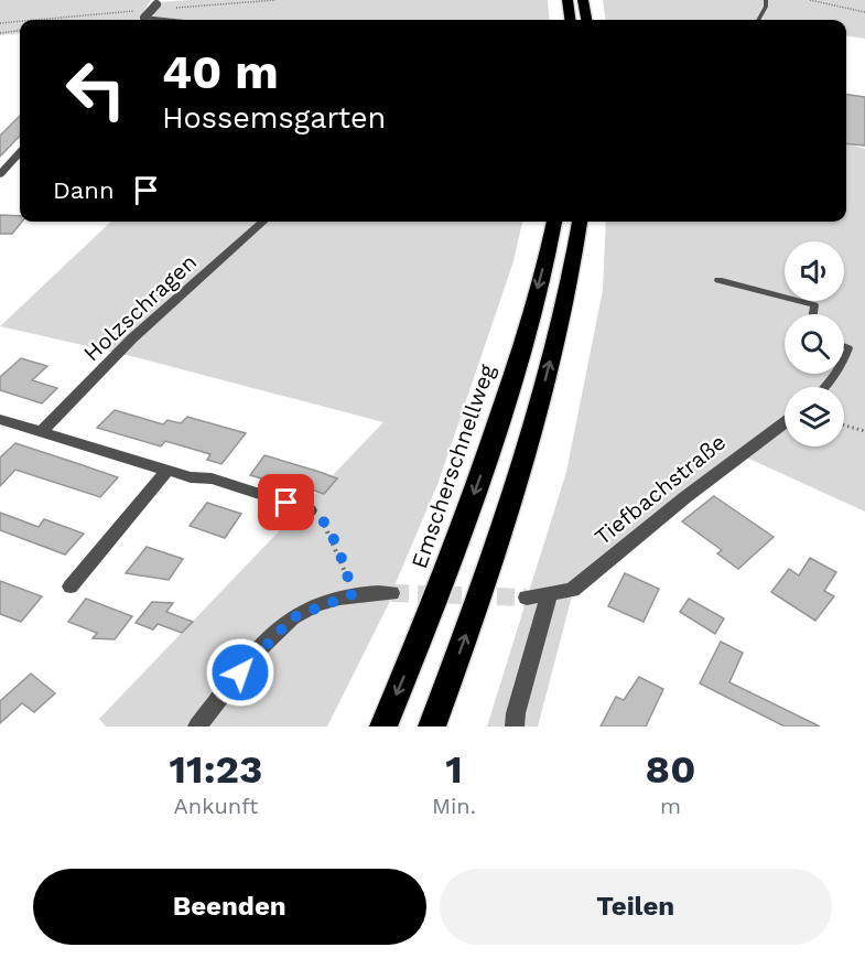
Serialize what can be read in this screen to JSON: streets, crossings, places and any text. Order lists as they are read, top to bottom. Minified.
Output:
{"streets":{"highway":["Emscherschnellweg"],"street":["Holzschragen","Tiefbachstraße"]},"page":{"turn":["40 m","Hossemsgarten"],"then":"Dann","eta":["11:23","Ankunft","1","Min.","80","m"],"buttons":["Beenden","Teilen"]}}
